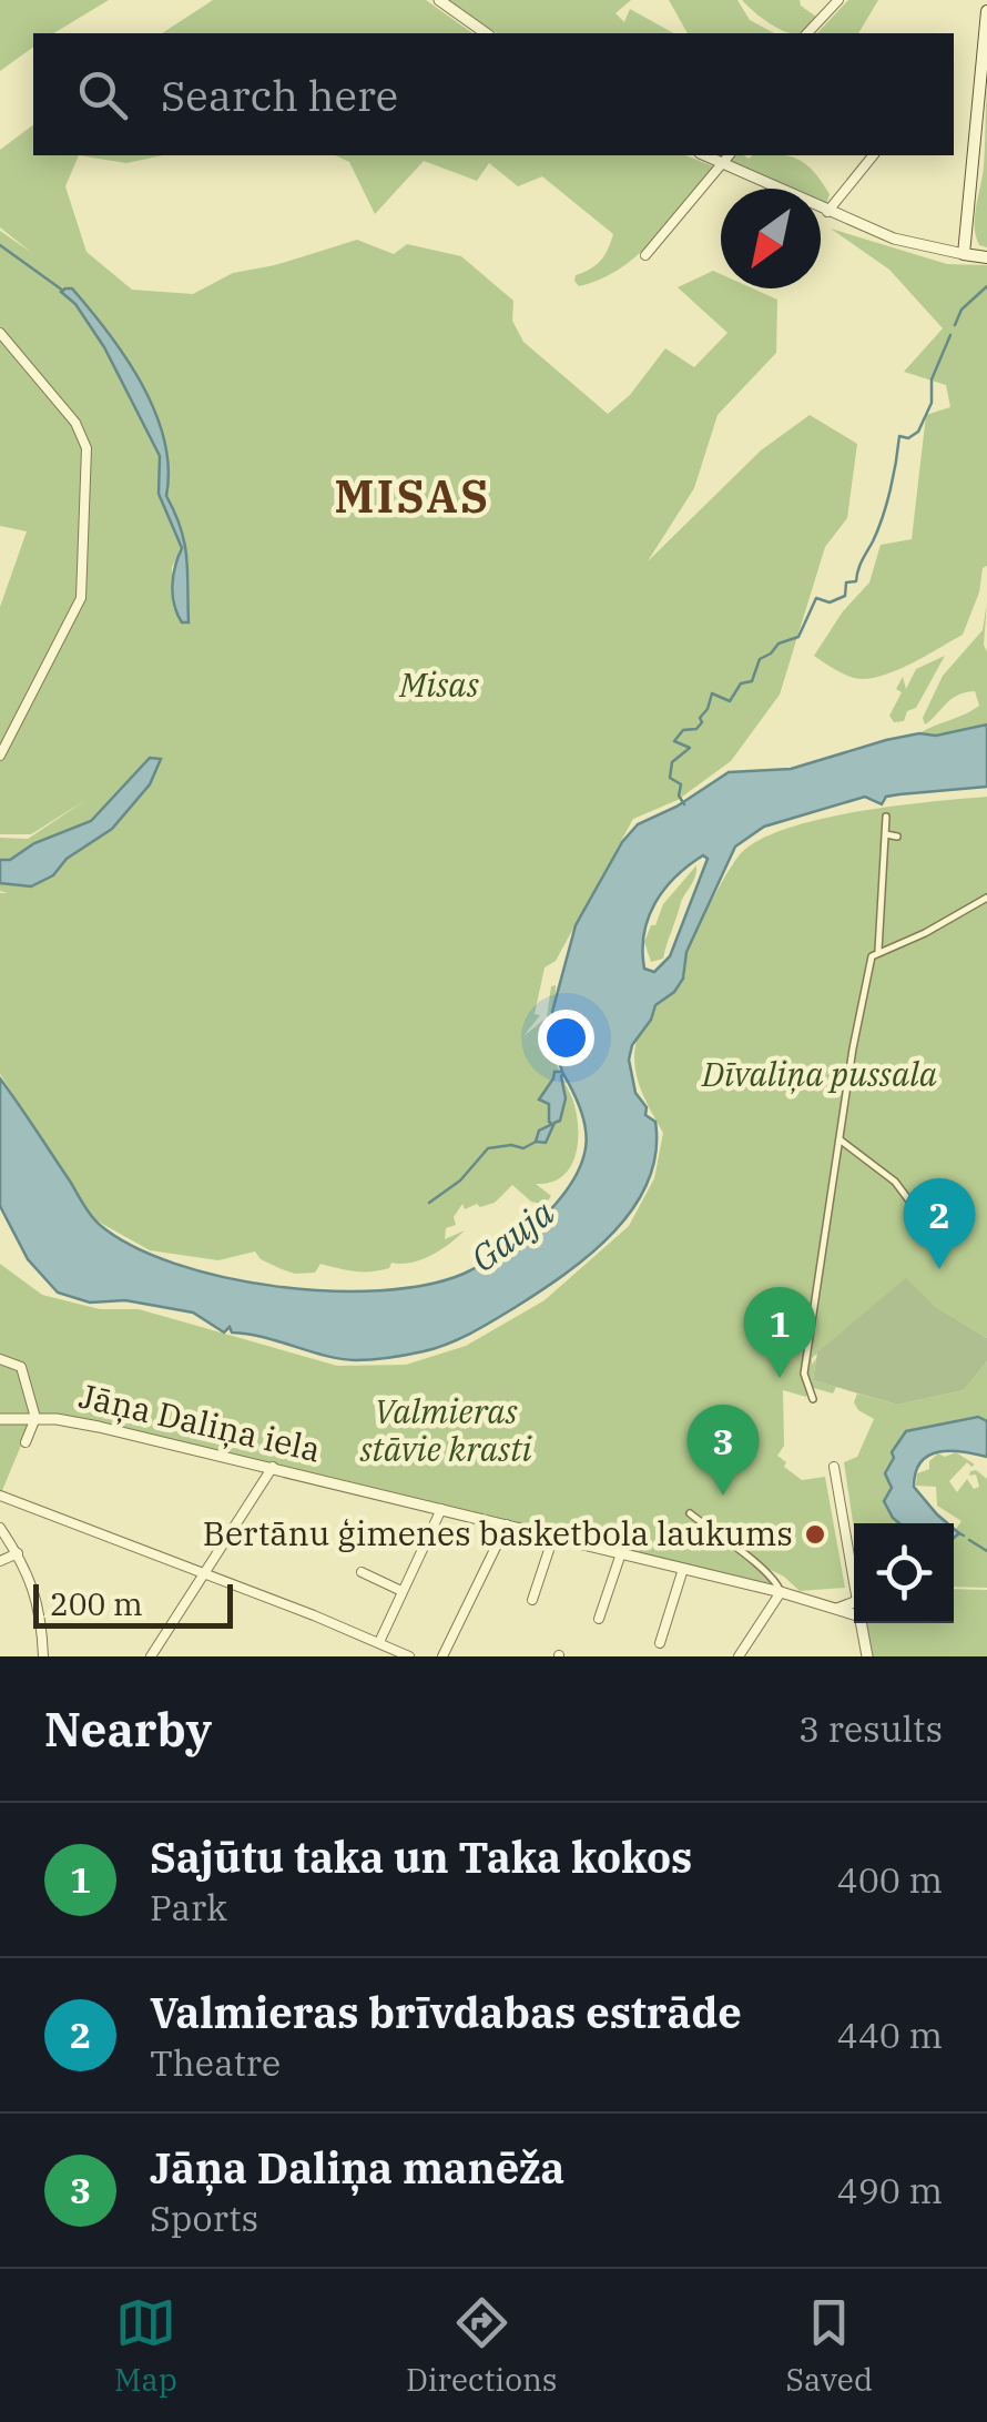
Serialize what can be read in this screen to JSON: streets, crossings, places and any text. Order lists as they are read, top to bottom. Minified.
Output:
{"streets":{"street":["Jāņa Daliņa iela"]},"districts":["MISAS"],"water":["Gauja"],"parks":["Misas","Dīvaliņa pussala","Valmieras stāvie krasti"],"places":["Bertānu ģimenes basketbola laukums"],"scale_bar":"200 m","north":"bottom left","page":{"search":"Search here","pins":["2","1","3"],"scale":"200 m","heading":["Nearby","3 results"],"list":[{"mark":"1","name":"Sajūtu taka un Taka kokos","note":"Park","value":"400 m"},{"mark":"2","name":"Valmieras brīvdabas estrāde","note":"Theatre","value":"440 m"},{"mark":"3","name":"Jāņa Daliņa manēža","note":"Sports","value":"490 m"}],"nav":["Map","Directions","Saved"]}}
